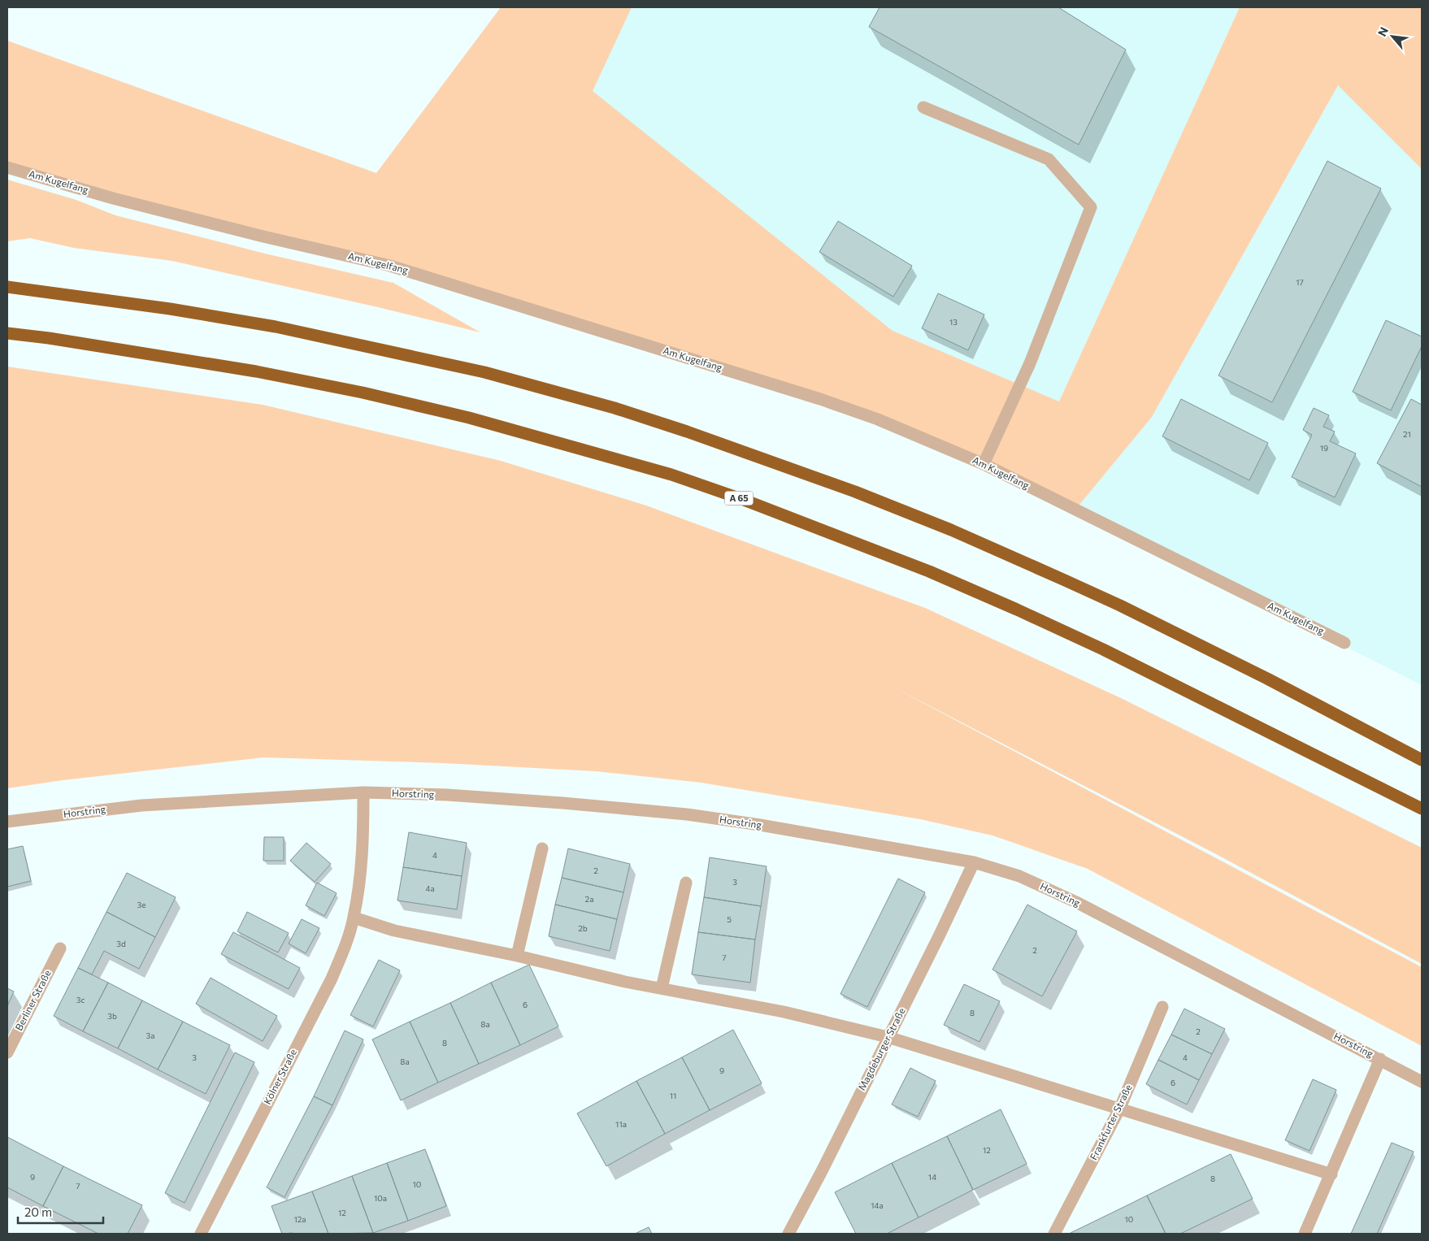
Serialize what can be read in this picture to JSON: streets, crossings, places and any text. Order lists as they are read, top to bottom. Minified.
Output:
{"streets":{"highway":["A 65"],"street":["Am Kugelfang","Horstring","Berliner Straße","Magdeburger Straße","Kölner Straße","Frankfurter Straße"]},"crossings":[["Horstring","Magdeburger Straße"],["Horstring","Kölner Straße"]],"house_numbers":["17","13","21","19","4","2","3","4a","2a","3e","5","2b","3d","2","7","3c","6","8","3b","8a","2","3a","8","3","4","8a","9","6","11","11a","12","9","14","8","10","7","10a","14a","12","12a","10"],"scale_bar":"20 m","north":"top left"}
